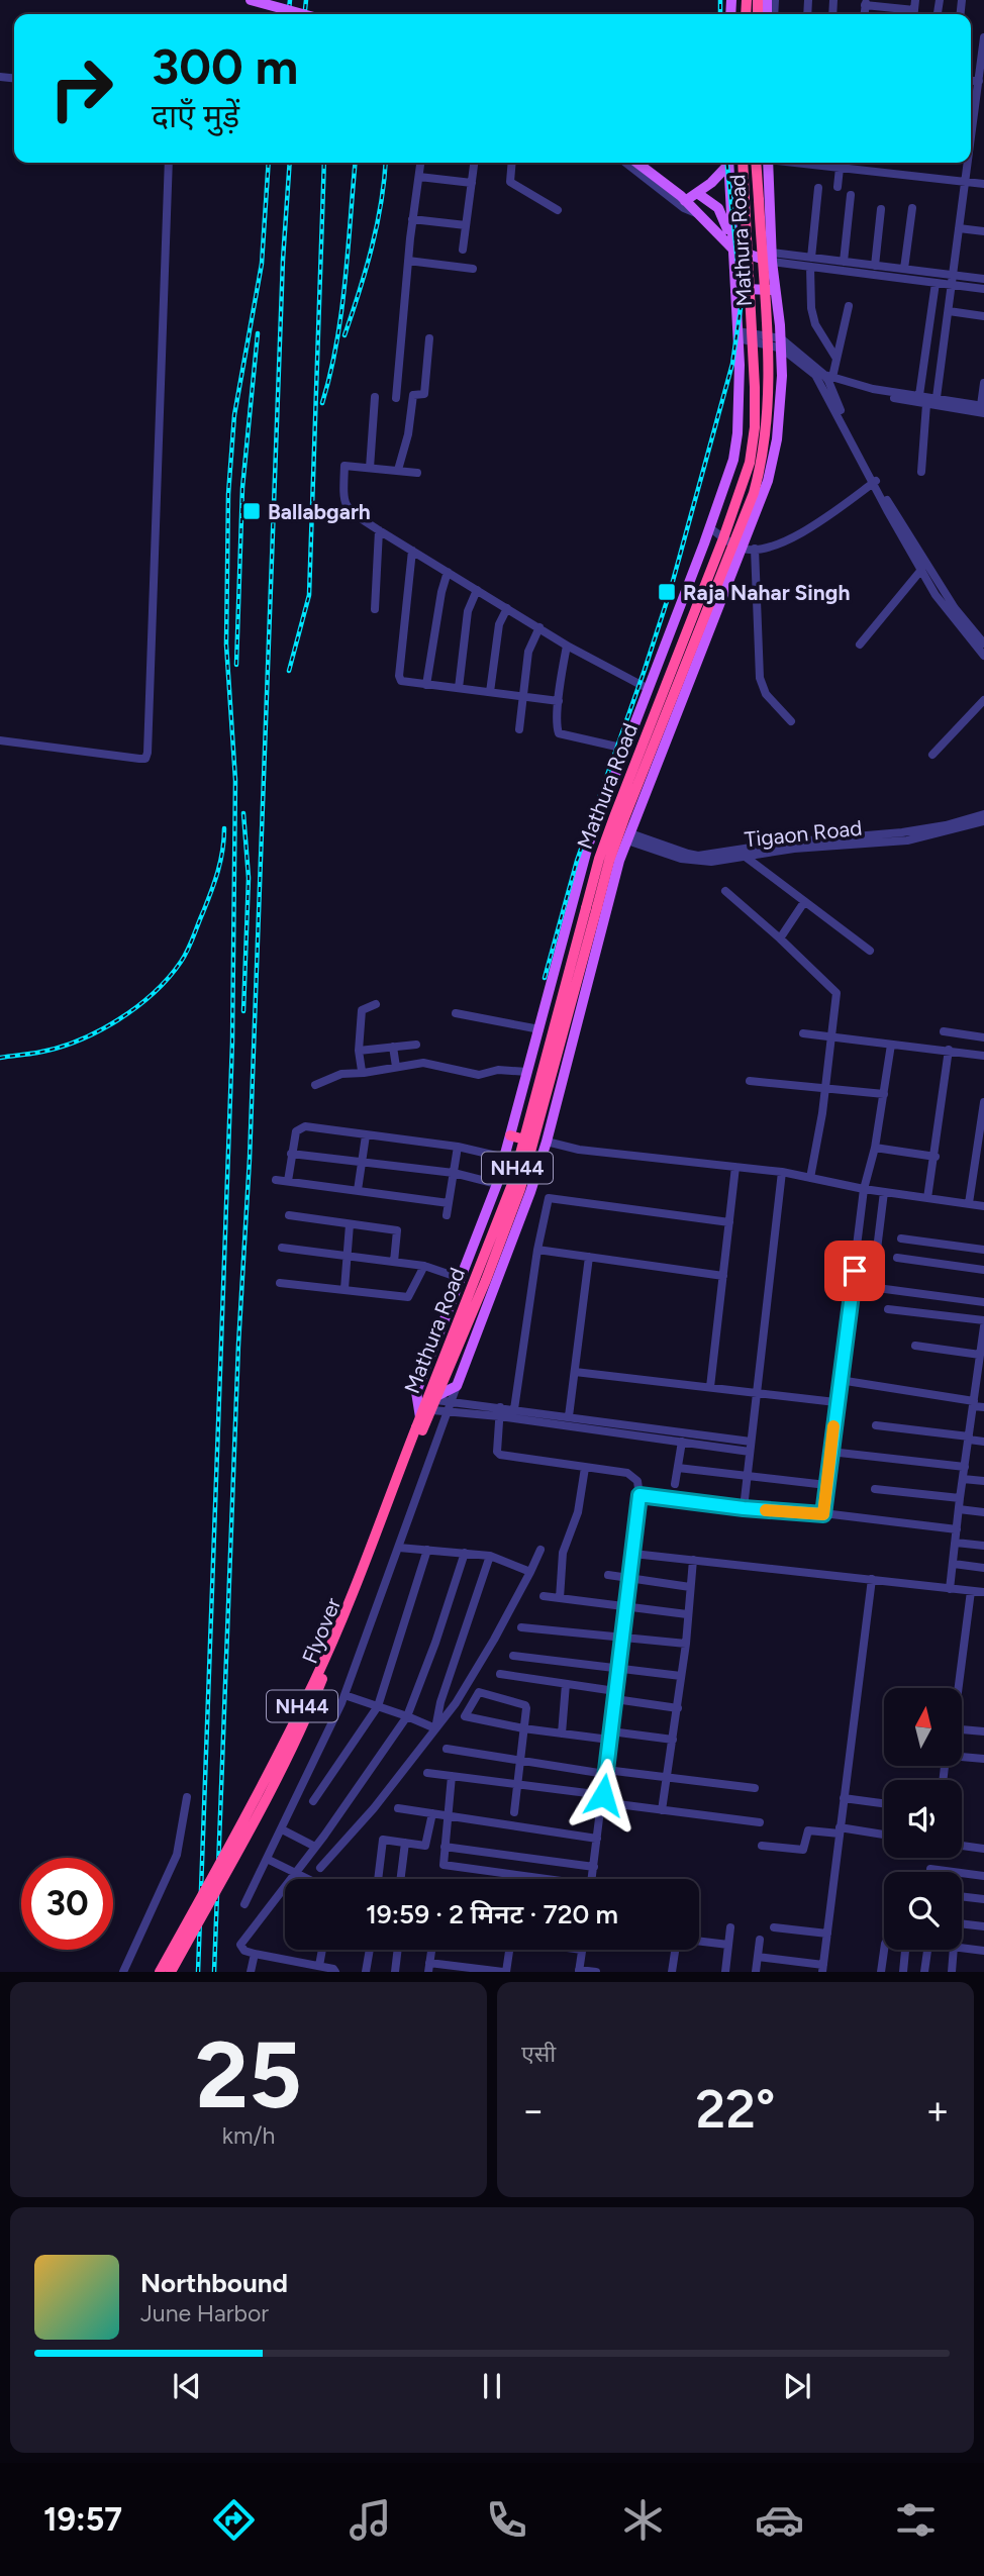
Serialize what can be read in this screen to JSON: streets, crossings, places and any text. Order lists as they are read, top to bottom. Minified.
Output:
{"streets":{"highway":["Mathura Road","NH44","Flyover"],"street":["Tigaon Road"]},"crossings":[["Mathura Road","Flyover"]],"places":{"transit":["Ballabgarh","Raja Nahar Singh"]},"north":"top","page":{"turn":["300 m","दाएँ मुड़ें"],"limit":"30","trip":"19:59 · 2 मिनट · 720 m","tile":[["25","km/h"],"एसी"],"heat":["−","22°","+"],"song":["Northbound","June Harbor"],"tabs":"19:57"}}
